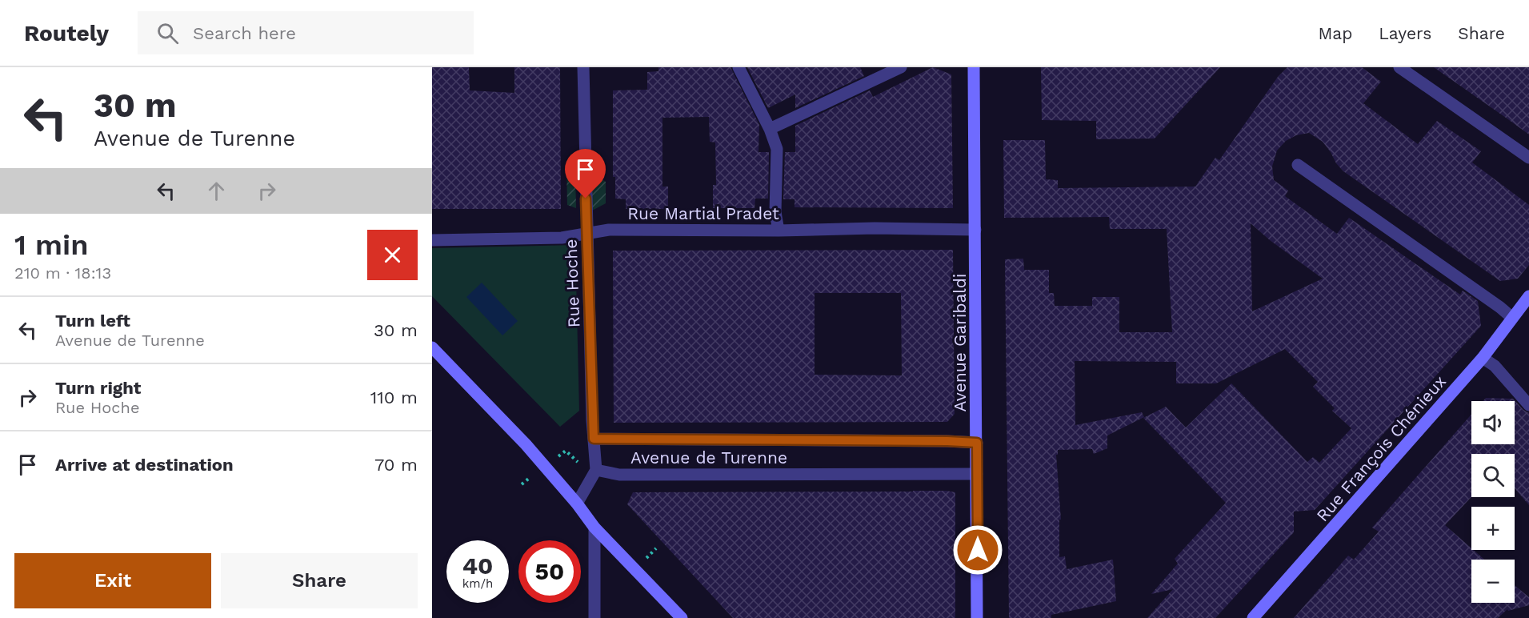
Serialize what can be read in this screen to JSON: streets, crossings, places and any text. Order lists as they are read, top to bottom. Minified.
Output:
{"streets":{"main road":["Avenue Garibaldi","Rue François Chénieux"],"street":["Rue Martial Pradet","Rue Hoche","Avenue de Turenne"]},"crossings":[["Rue Martial Pradet","Rue Hoche"],["Rue Martial Pradet","Avenue Garibaldi"],["Rue Hoche","Avenue de Turenne"],["Avenue Garibaldi","Avenue de Turenne"]],"page":{"header":"Routely","search":"Search here","nav":["Map","Layers","Share"],"turn":["30 m","Avenue de Turenne"],"heading":["1 min","210 m · 18:13"],"list":[{"name":"Turn left","note":"Avenue de Turenne","value":"30 m"},{"name":"Turn right","note":"Rue Hoche","value":"110 m"},{"name":"Arrive at destination","value":"70 m"}],"map_buttons":["+","−"],"speed":"40 km/h","limit":"50","buttons":["Exit","Share"]}}
